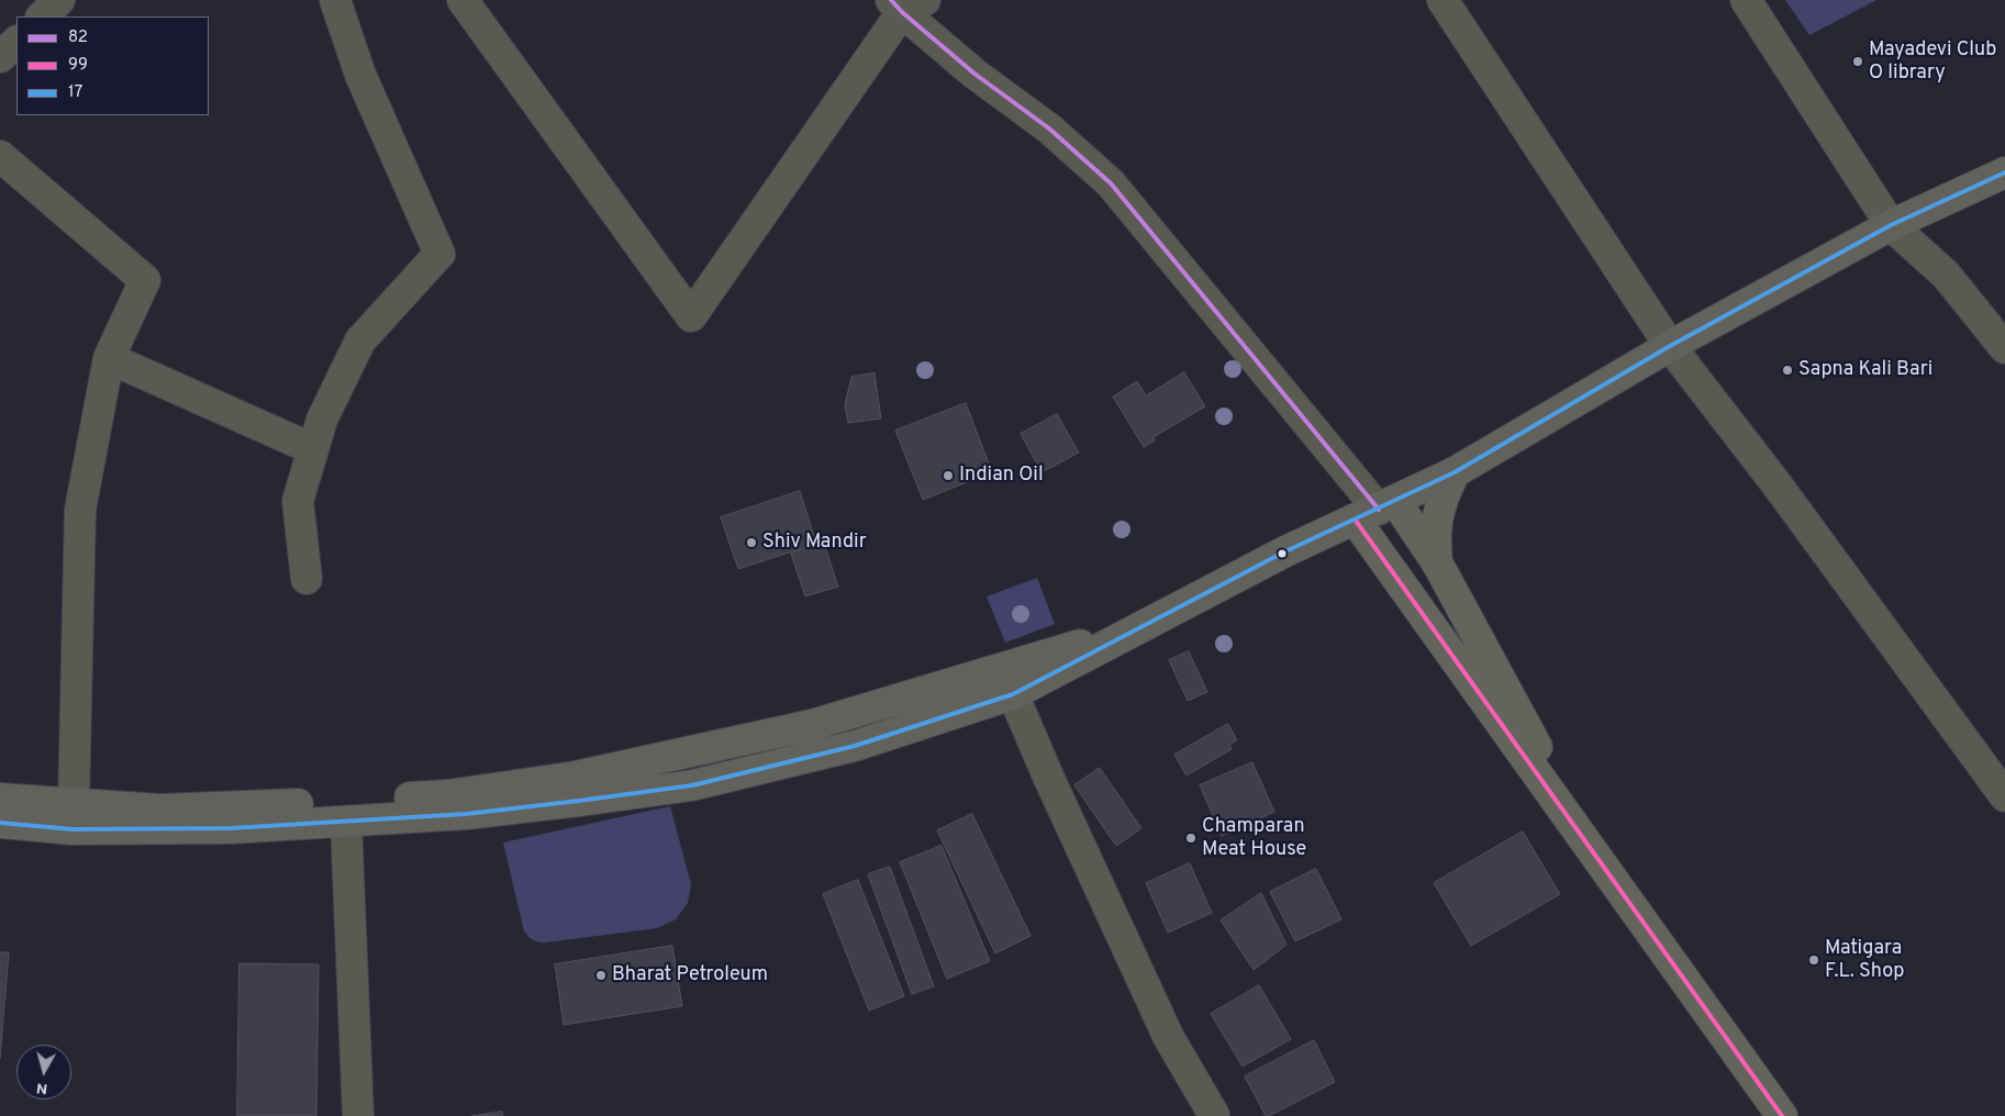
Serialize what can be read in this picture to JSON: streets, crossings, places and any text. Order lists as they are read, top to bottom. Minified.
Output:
{"places":["Mayadevi Club O library","Sapna Kali Bari","Indian Oil","Shiv Mandir","Champaran Meat House","Matigara F.L. Shop","Bharat Petroleum"],"lines":["transit line 82","transit line 17","transit line 99"],"legend":["82","99","17"],"north":"bottom"}
